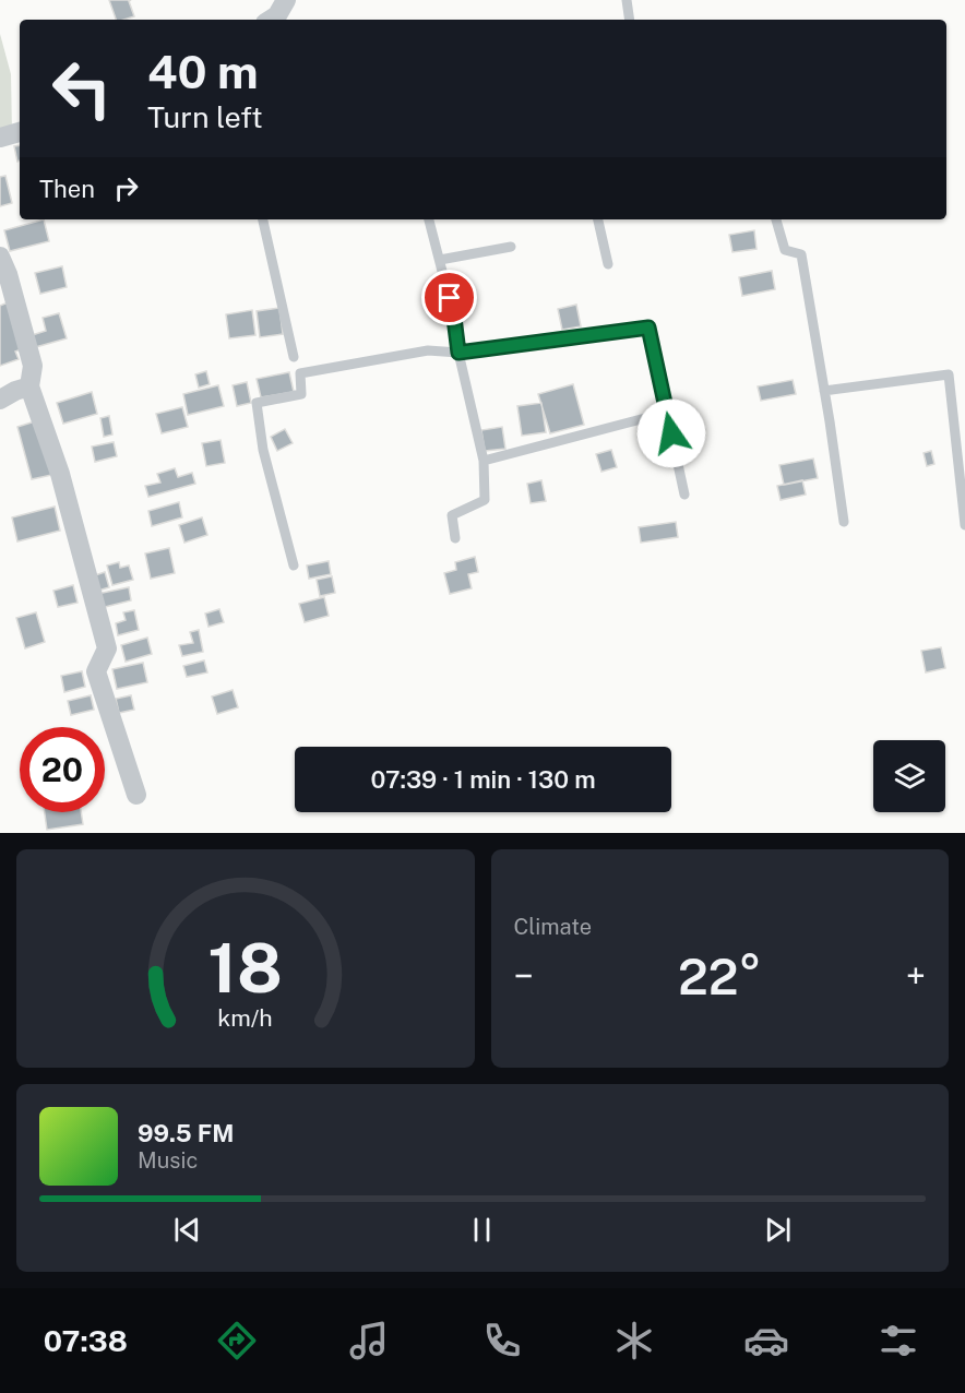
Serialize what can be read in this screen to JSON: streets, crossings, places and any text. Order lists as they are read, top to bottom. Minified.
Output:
{"page":{"turn":["40 m","Turn left"],"then":"Then","limit":"20","trip":"07:39 · 1 min · 130 m","tile":"Climate","heat":["−","22°","+"],"song":["99.5 FM","Music"],"tabs":"07:38","gauge":["18","km/h"]}}
